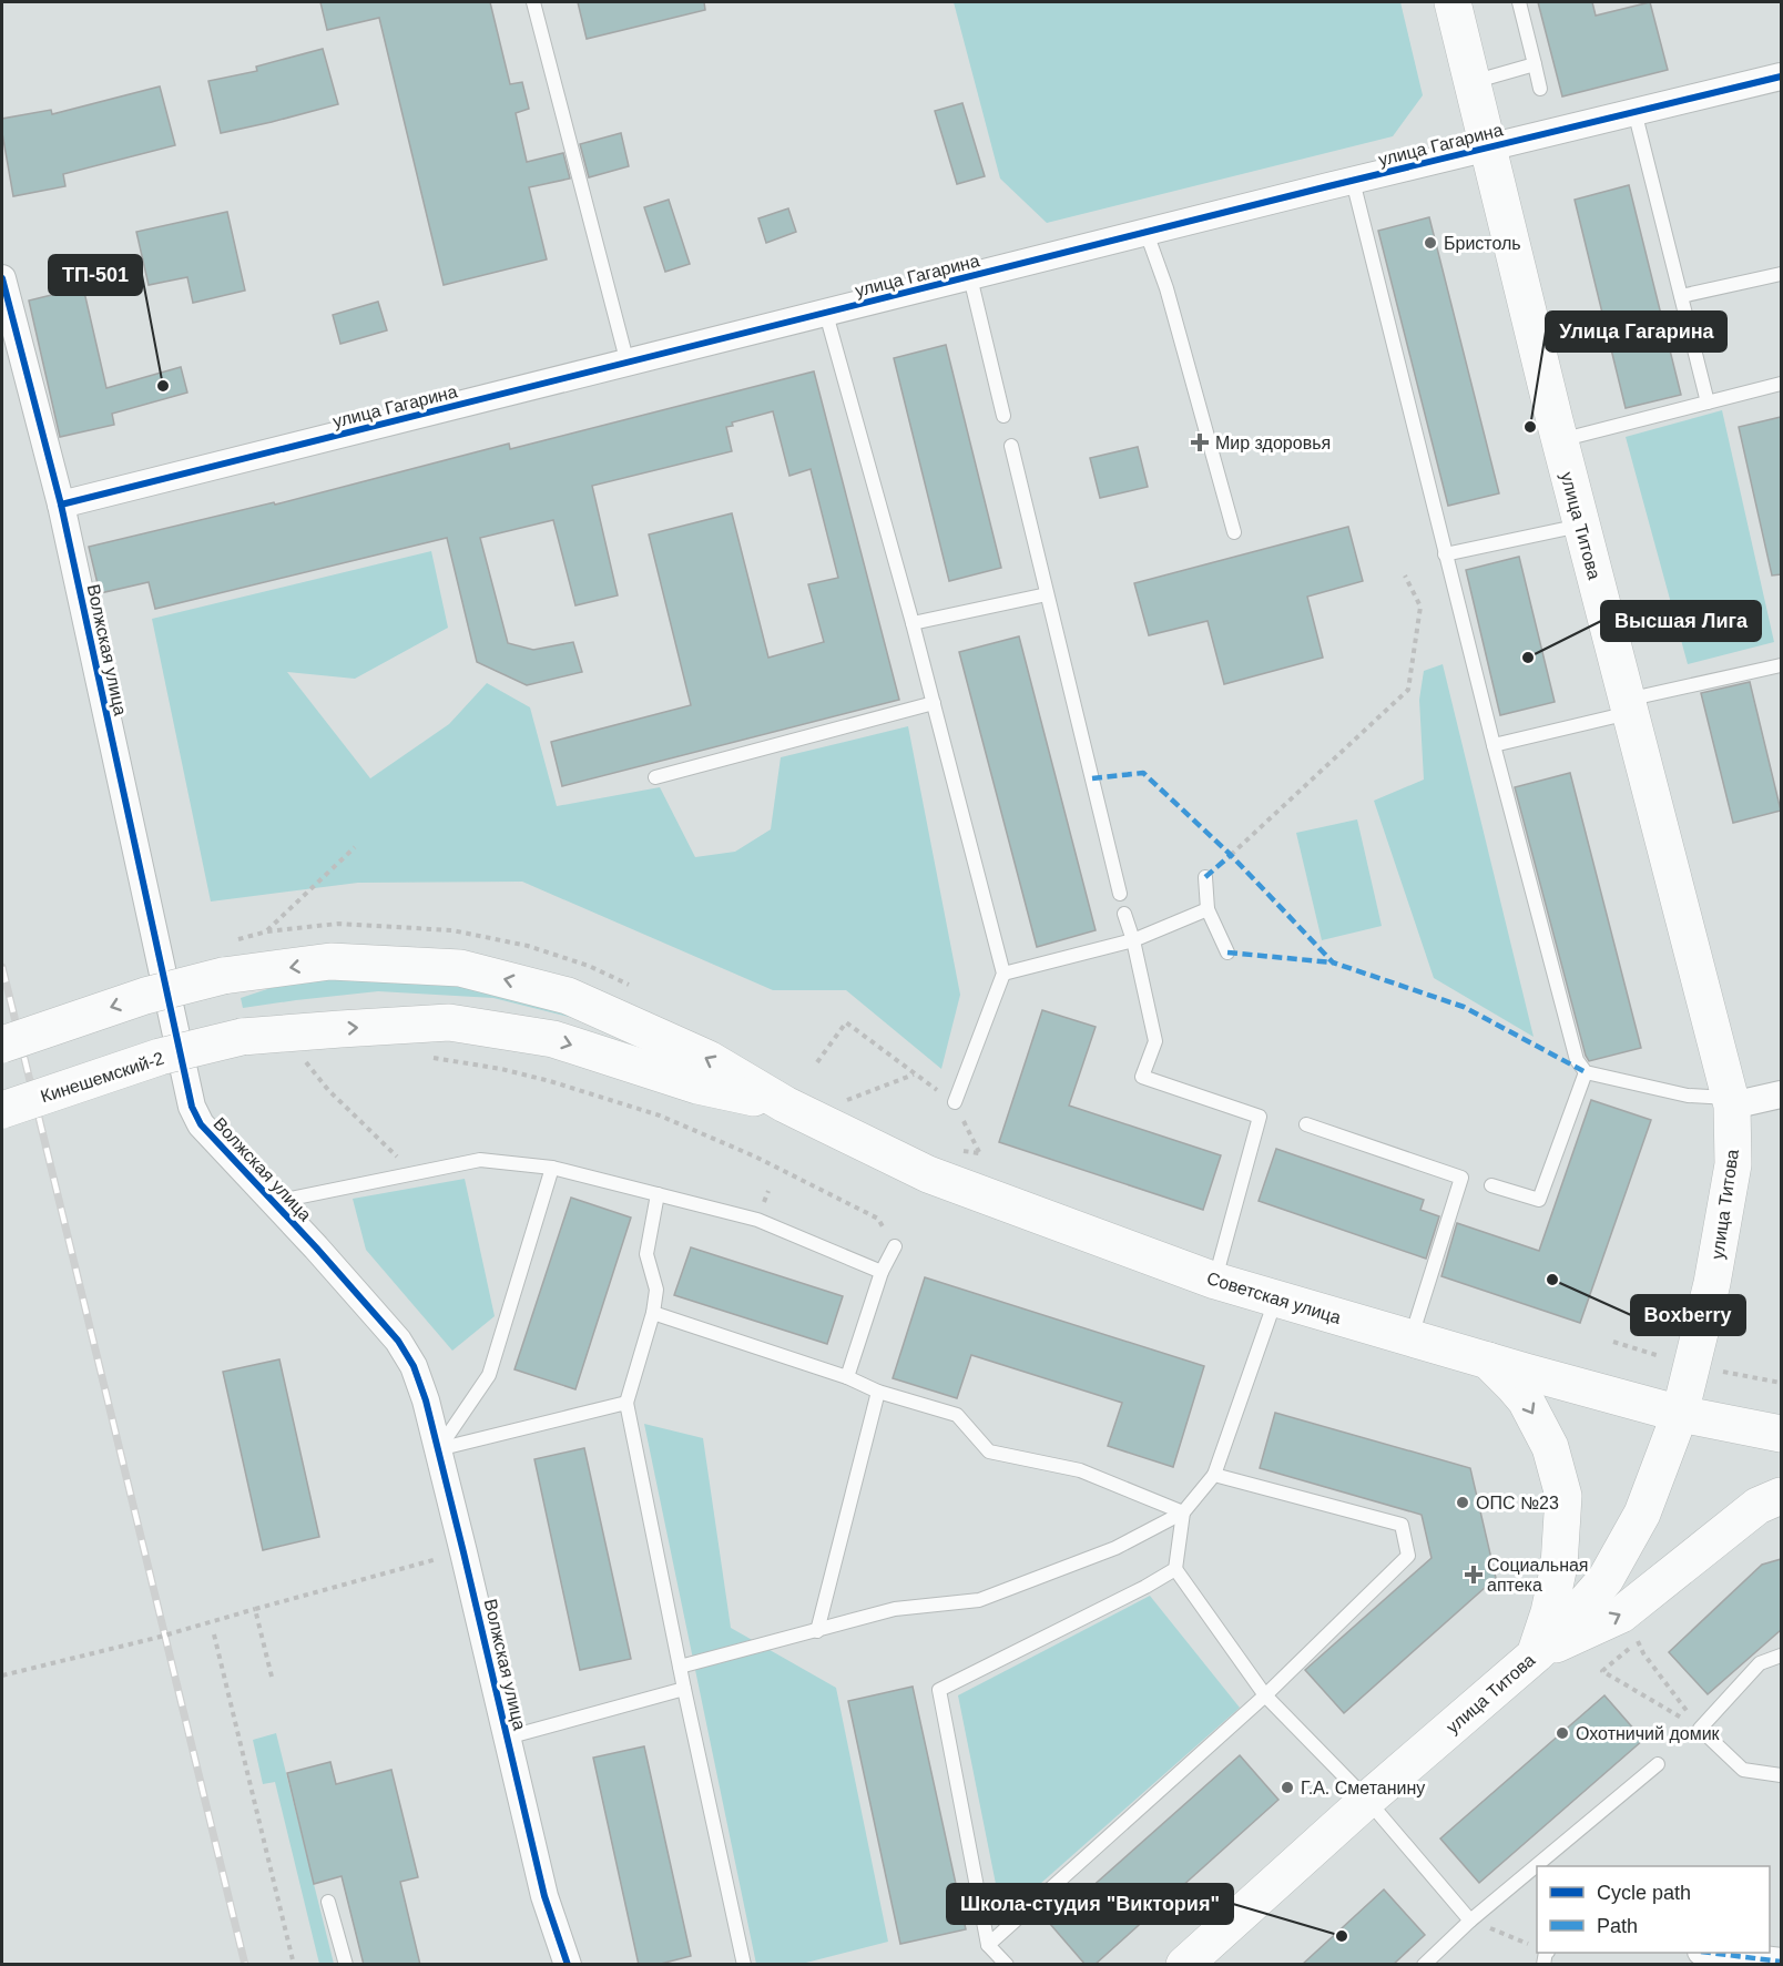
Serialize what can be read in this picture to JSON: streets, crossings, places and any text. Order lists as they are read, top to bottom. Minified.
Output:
{"streets":{"main road":["улица Титова","Кинешемский-2","Советская улица"],"street":["улица Гагарина","Волжская улица"]},"crossings":[["улица Гагарина","улица Титова"],["улица Гагарина","Волжская улица"],["улица Титова","Советская улица"],["Кинешемский-2","Советская улица"]],"places":{"other":["Бристоль","ТП-501","Улица Гагарина","Высшая Лига","Boxberry","ОПС №23","Охотничий домик","Г.А. Сметанину","Школа-студия \"Виктория\""],"health":["Мир здоровья","Социальная аптека"]},"legend":["Cycle path","Path"]}
